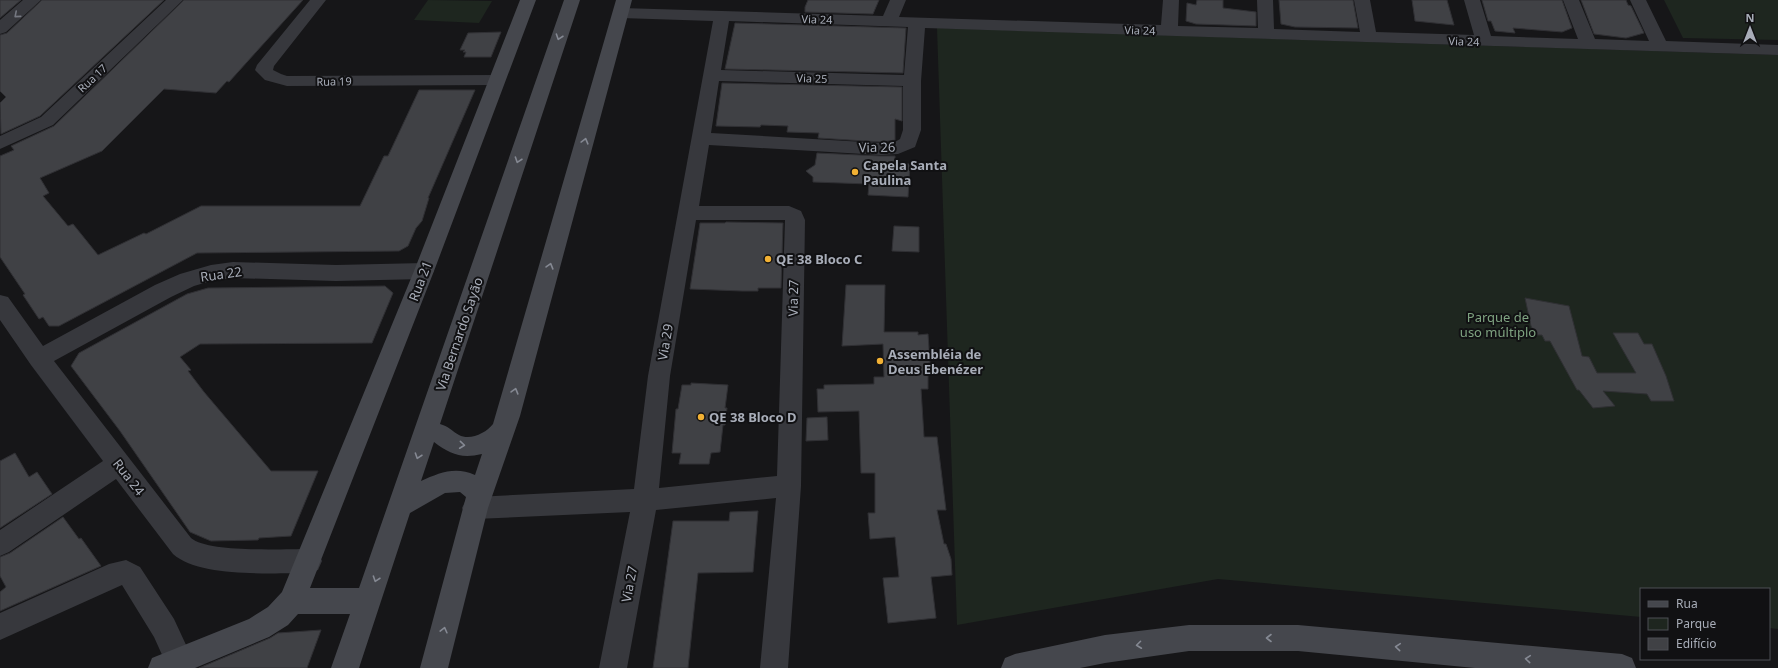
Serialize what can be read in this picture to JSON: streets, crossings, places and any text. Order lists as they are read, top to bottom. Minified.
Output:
{"streets":{"main road":["Rua 21","Via Bernardo Sayão"],"street":["Via 24","Rua 17","Via 25","Rua 19","Via 26","Rua 22","Via 27","Via 29","Rua 24"]},"crossings":[["Via 24","Via 26"],["Via 24","Via 29"],["Via 25","Via 26"],["Via 25","Via 29"],["Rua 19","Rua 21"],["Via 26","Via 29"],["Rua 22","Rua 21"],["Rua 22","Rua 24"],["Rua 21","Rua 24"],["Via 27","Via 29"]],"parks":["Parque de uso múltiplo"],"places":["Capela Santa Paulina","QE 38 Bloco C","Assembléia de Deus Ebenézer","QE 38 Bloco D"],"legend":["Rua","Parque","Edifício"],"north":"top"}
